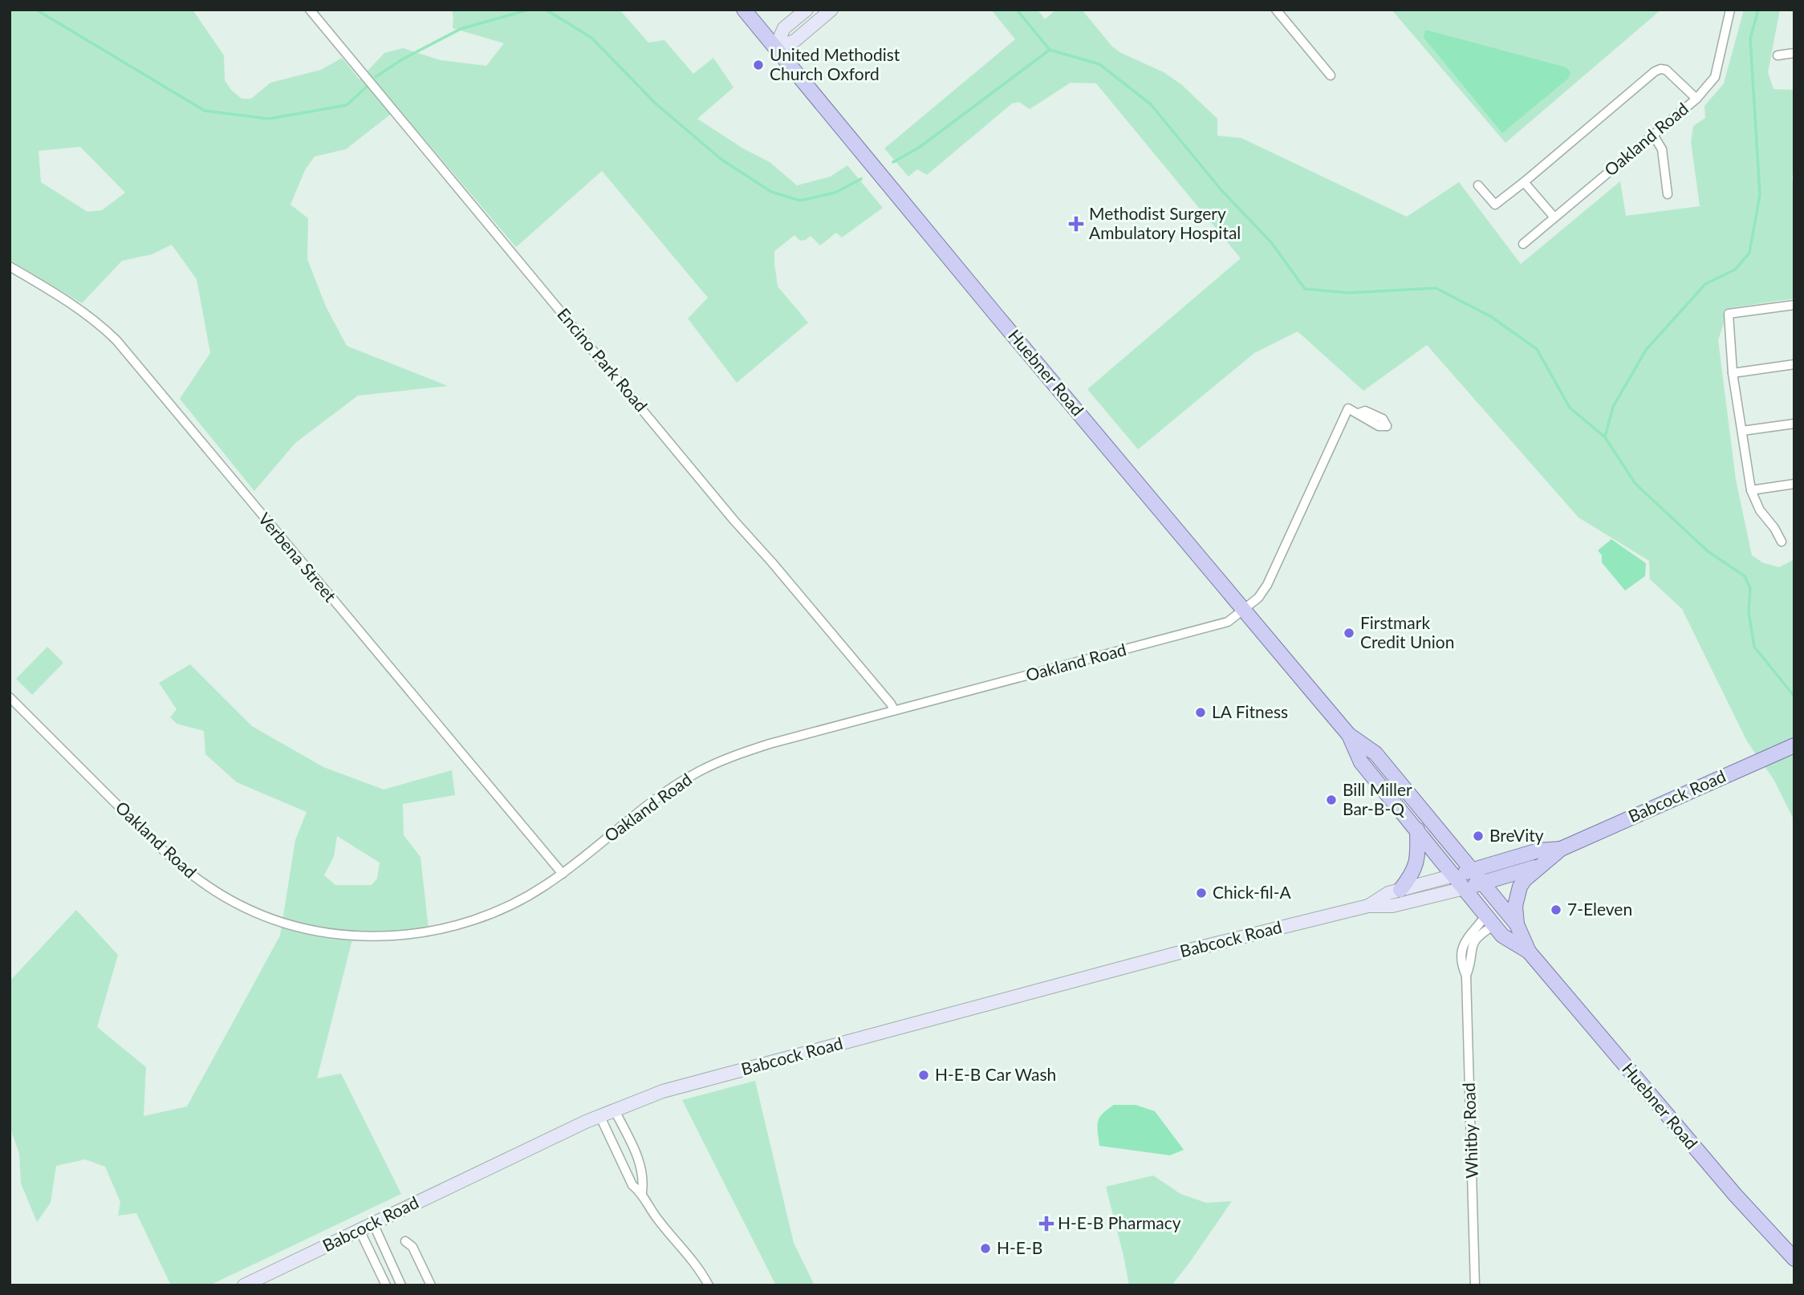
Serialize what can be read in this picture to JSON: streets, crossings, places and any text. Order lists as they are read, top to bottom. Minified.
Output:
{"streets":{"main road":["Huebner Road","Babcock Road"],"street":["Oakland Road","Encino Park Road","Verbena Street","Whitby Road"]},"crossings":[["Oakland Road","Encino Park Road"],["Oakland Road","Huebner Road"],["Oakland Road","Verbena Street"],["Huebner Road","Babcock Road"],["Huebner Road","Whitby Road"]],"places":{"other":["United Methodist Church Oxford","Firstmark Credit Union","LA Fitness","Bill Miller Bar-B-Q","BreVity","Chick-fil-A","7-Eleven","H-E-B Car Wash","H-E-B"],"health":["Methodist Surgery Ambulatory Hospital","H-E-B Pharmacy"]}}
